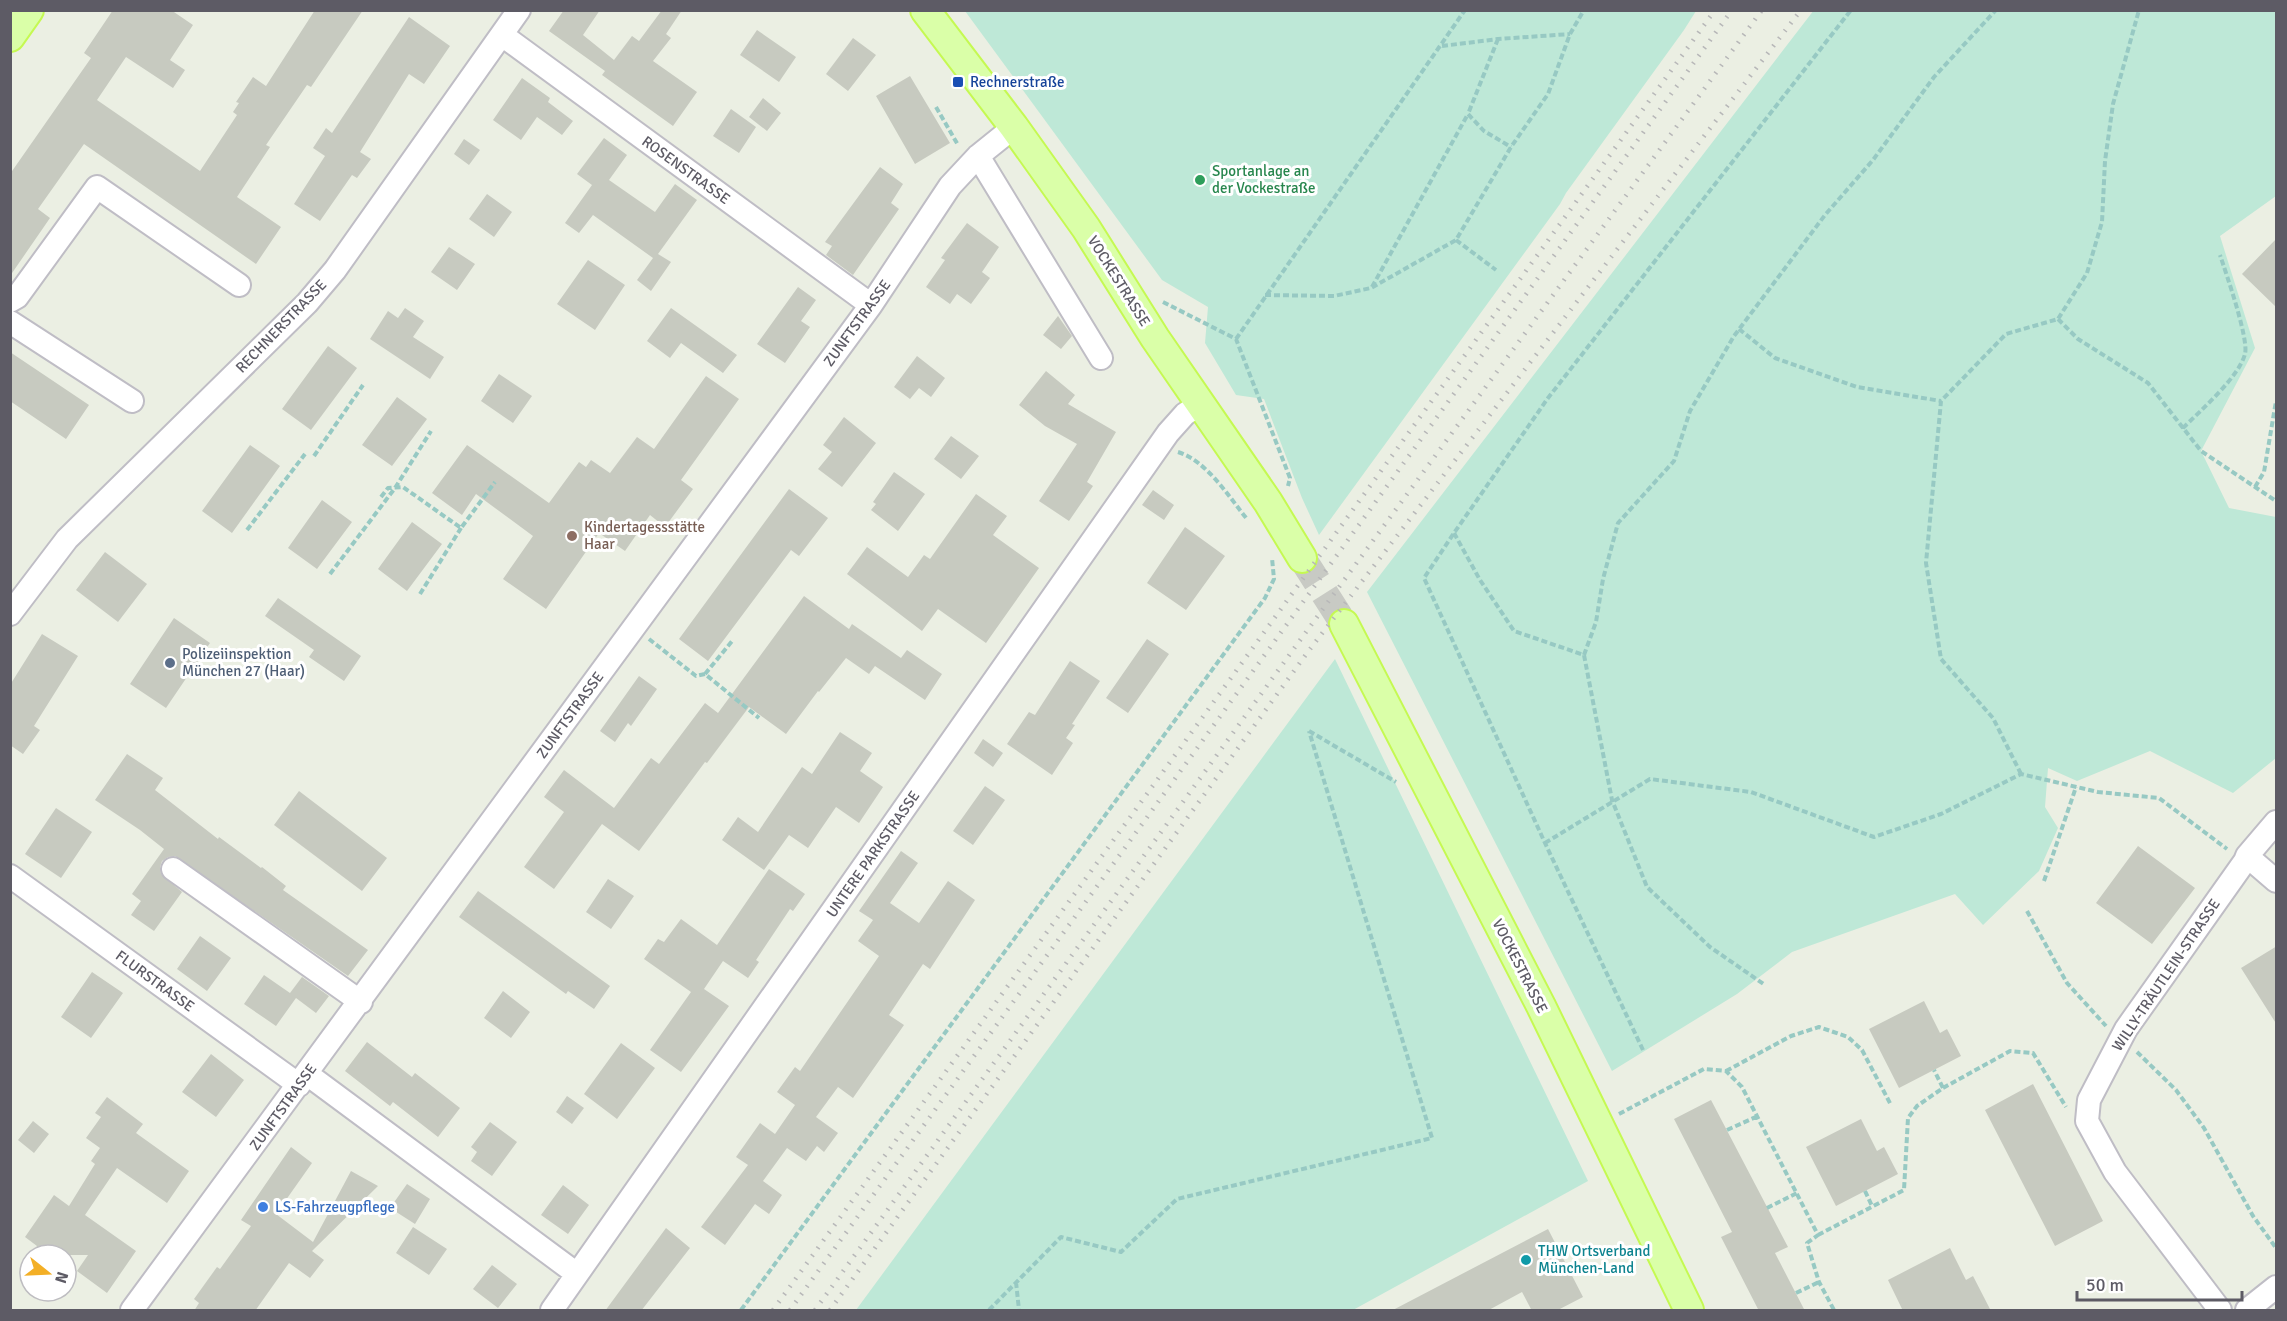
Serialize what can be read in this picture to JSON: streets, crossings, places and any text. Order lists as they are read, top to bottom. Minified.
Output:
{"streets":{"main road":["VOCKESTRASSE"],"street":["ROSENSTRASSE","ZUNFTSTRASSE","RECHNERSTRASSE","UNTERE PARKSTRASSE","WILLY-TRÄUTLEIN-STRASSE","FLURSTRASSE"]},"crossings":[["ROSENSTRASSE","ZUNFTSTRASSE"],["ROSENSTRASSE","RECHNERSTRASSE"],["VOCKESTRASSE","ZUNFTSTRASSE"],["VOCKESTRASSE","UNTERE PARKSTRASSE"],["ZUNFTSTRASSE","FLURSTRASSE"],["UNTERE PARKSTRASSE","FLURSTRASSE"]],"places":{"transit":["Rechnerstraße"],"other":["Sportanlage an der Vockestraße","Kindertagessstätte Haar","Polizeiinspektion München 27 (Haar)","LS-Fahrzeugpflege","THW Ortsverband München-Land"]},"scale_bar":"50 m","north":"right"}
